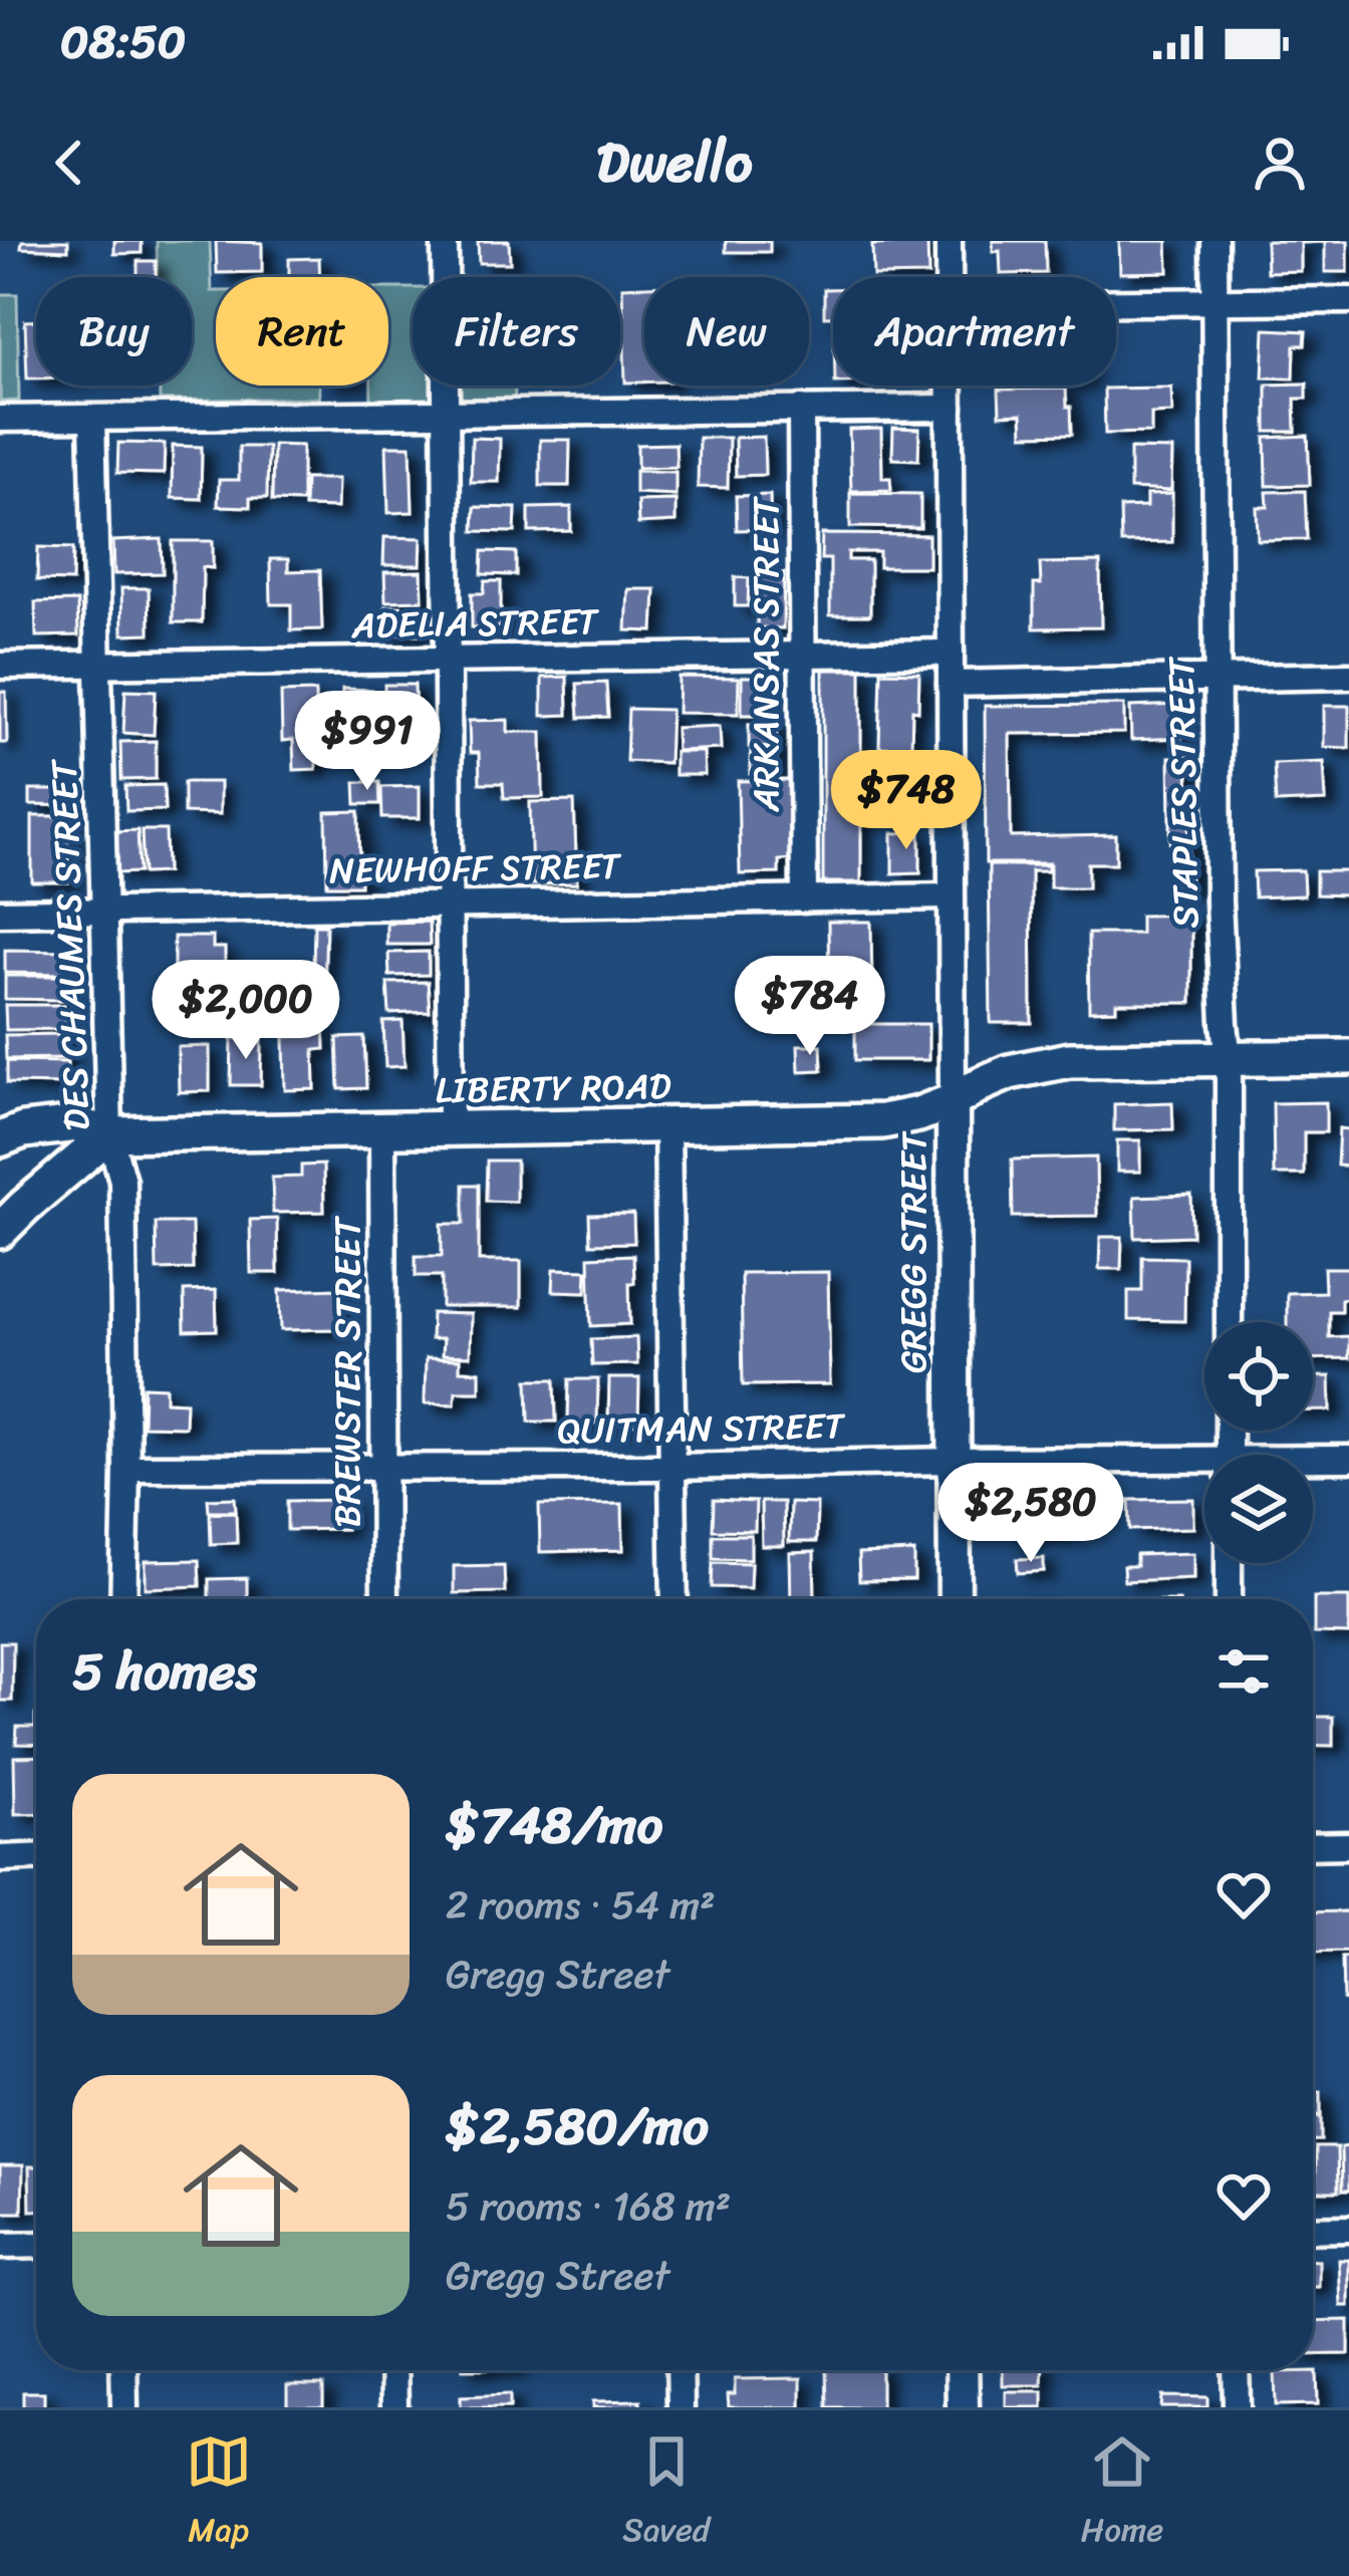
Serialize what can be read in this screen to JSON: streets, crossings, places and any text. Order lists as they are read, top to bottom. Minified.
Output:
{"streets":{"main road":["LIBERTY ROAD"],"street":["ADELIA STREET","ARKANSAS STREET","STAPLES STREET","NEWHOFF STREET","DES CHAUMES STREET","GREGG STREET","BREWSTER STREET","QUITMAN STREET"]},"crossings":[["ADELIA STREET","ARKANSAS STREET"],["ADELIA STREET","DES CHAUMES STREET"],["ADELIA STREET","GREGG STREET"],["ARKANSAS STREET","NEWHOFF STREET"],["STAPLES STREET","LIBERTY ROAD"],["NEWHOFF STREET","DES CHAUMES STREET"],["NEWHOFF STREET","GREGG STREET"],["DES CHAUMES STREET","LIBERTY ROAD"],["DES CHAUMES STREET","QUITMAN STREET"],["LIBERTY ROAD","GREGG STREET"],["LIBERTY ROAD","BREWSTER STREET"],["GREGG STREET","QUITMAN STREET"],["BREWSTER STREET","QUITMAN STREET"]],"page":{"status":"08:50","header":"Dwello","chip":["Buy","Rent","Filters","New","Apartment"],"price":["$991","$748","$784","$2,000","$2,580"],"heading":"5 homes","list":[{"name":"$748/mo","note":"2 rooms · 54 m² · Gregg Street"},{"name":"$2,580/mo","note":"5 rooms · 168 m² · Gregg Street"}],"tabs":["Map","Saved","Home"]}}
